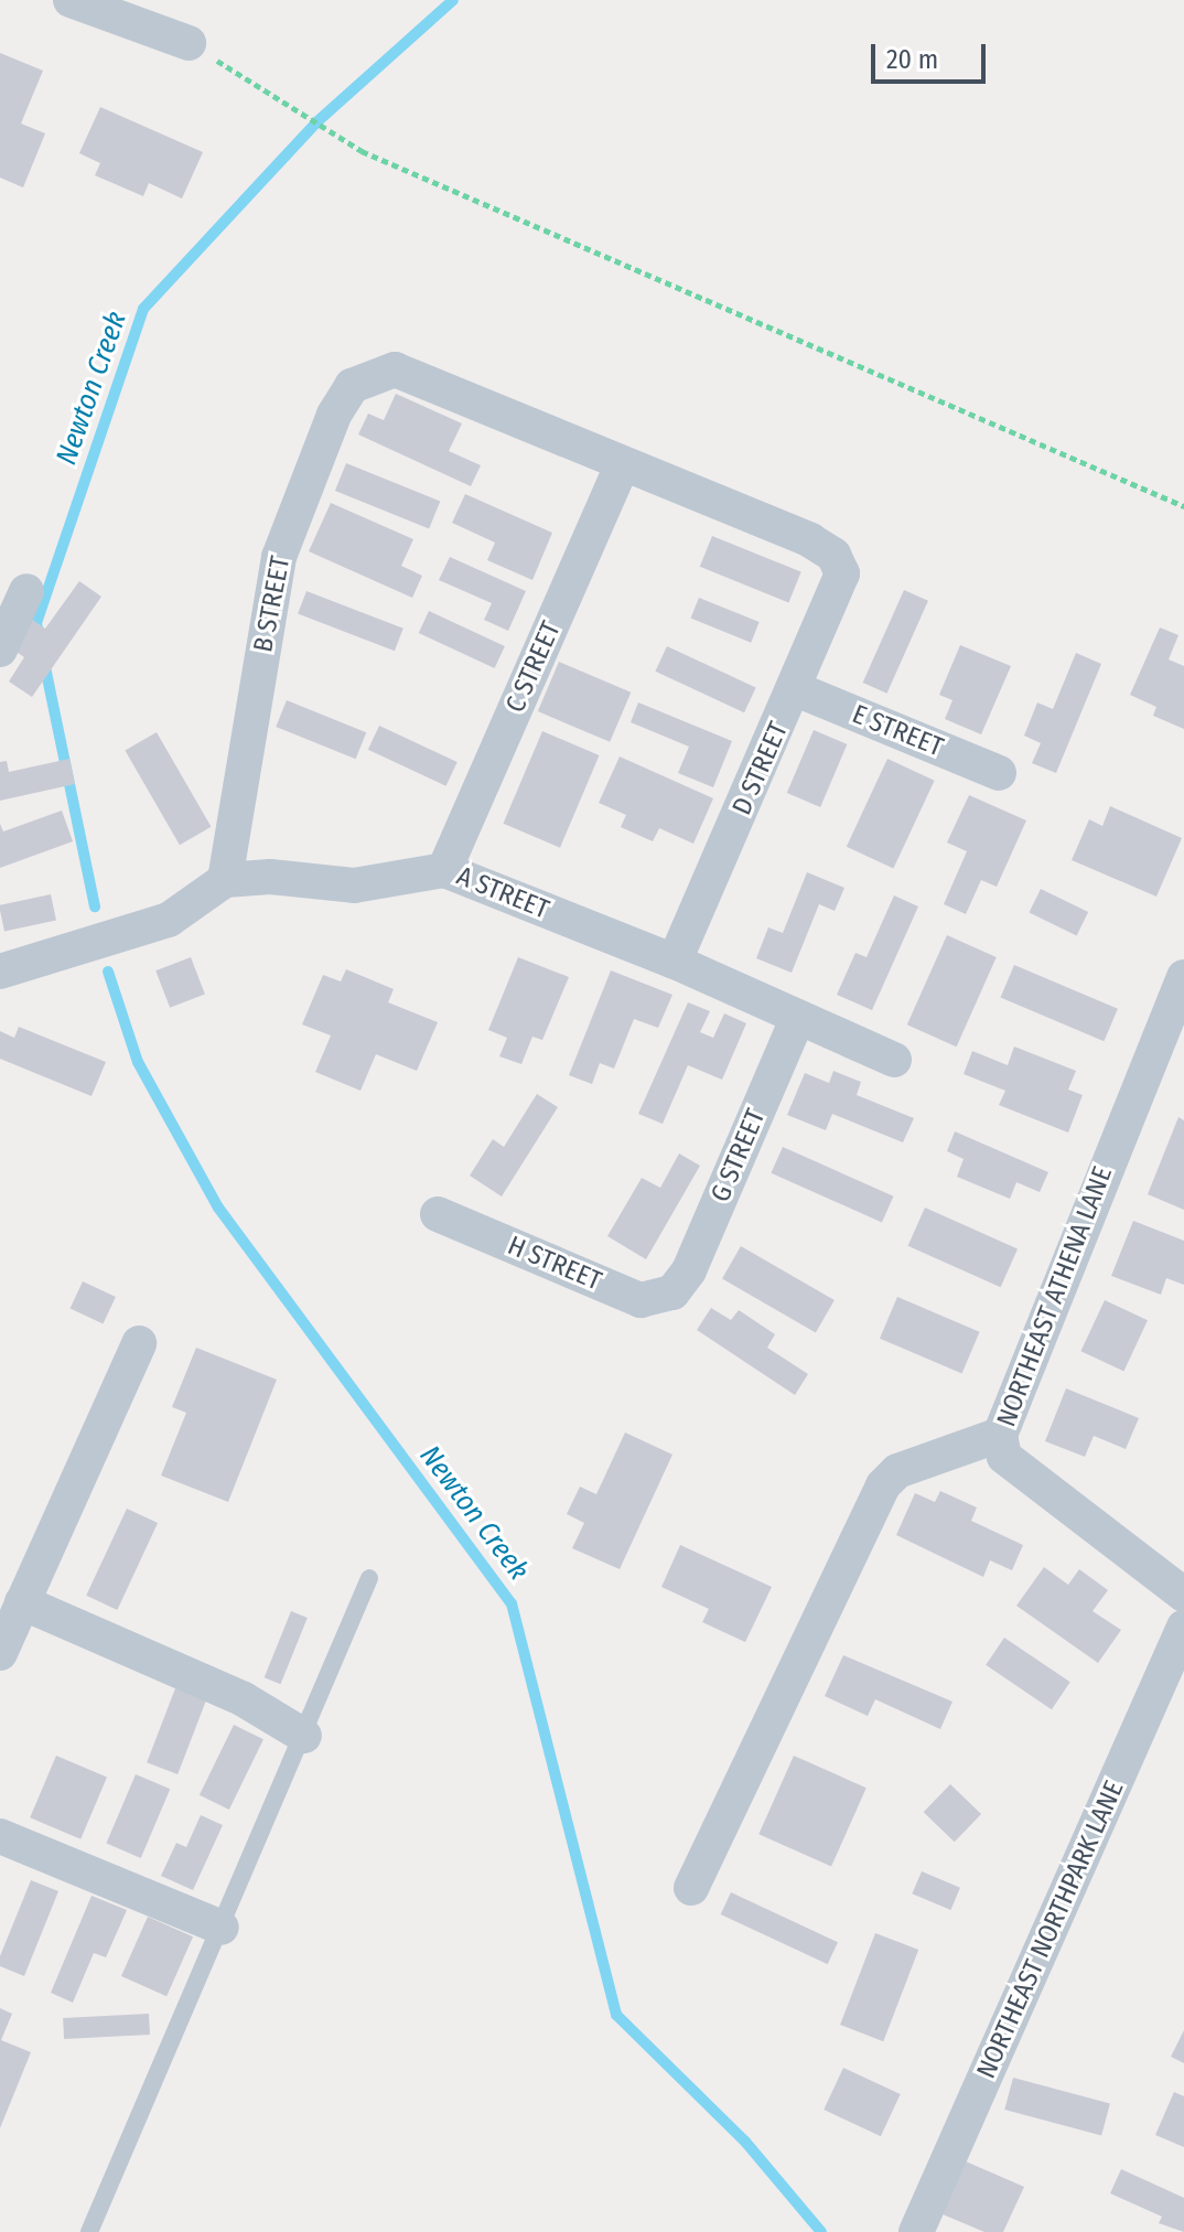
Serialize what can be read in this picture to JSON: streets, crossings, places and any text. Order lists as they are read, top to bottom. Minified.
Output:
{"streets":{"street":["B STREET","C STREET","E STREET","D STREET","A STREET","G STREET","H STREET","NORTHEAST ATHENA LANE","NORTHEAST NORTHPARK LANE"]},"crossings":[["B STREET","C STREET"],["B STREET","D STREET"],["B STREET","A STREET"],["C STREET","D STREET"],["C STREET","A STREET"],["E STREET","D STREET"],["D STREET","A STREET"],["A STREET","G STREET"],["G STREET","H STREET"]],"water":["Newton Creek"],"scale_bar":"20 m"}
